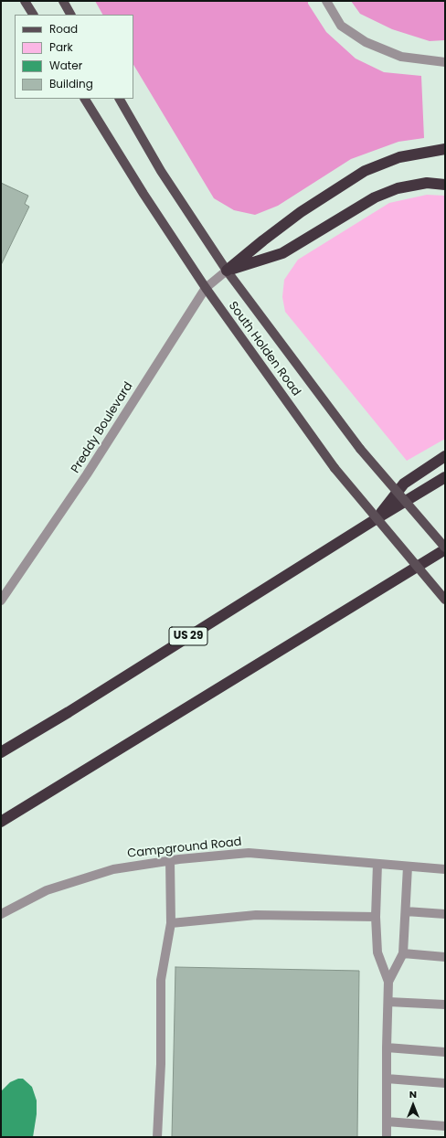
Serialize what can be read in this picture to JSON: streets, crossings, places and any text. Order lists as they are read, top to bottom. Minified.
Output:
{"streets":{"highway":["US 29"],"main road":["South Holden Road"],"street":["Preddy Boulevard","Campground Road"]},"crossings":[["South Holden Road","Preddy Boulevard"]],"legend":["Road","Park","Water","Building"],"north":"top"}
